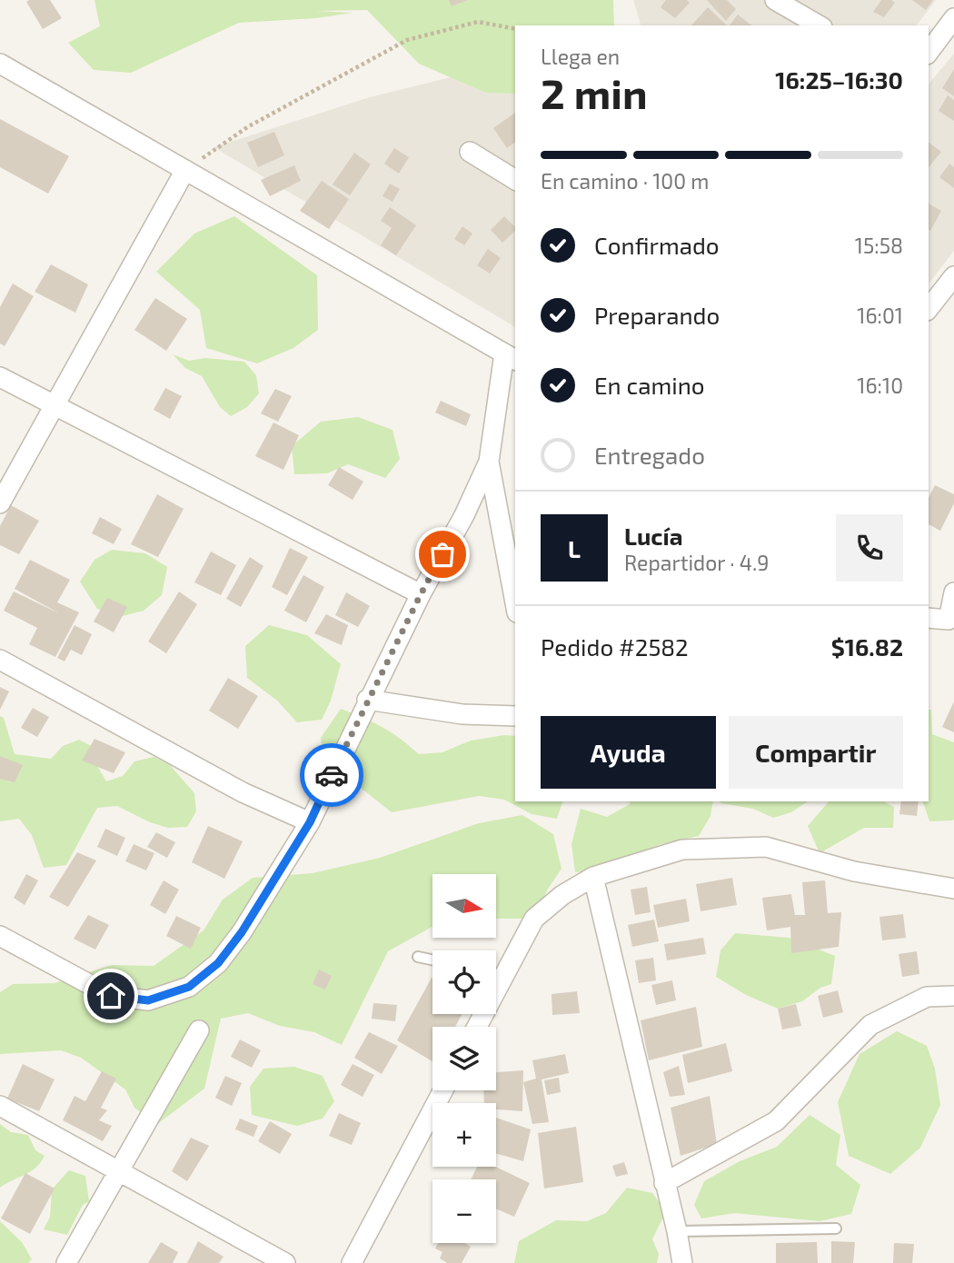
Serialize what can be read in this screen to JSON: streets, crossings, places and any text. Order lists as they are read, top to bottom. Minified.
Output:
{"north":"right","page":{"heading":["2 min","Llega en","16:25–16:30"],"panel":["Lucía","Repartidor · 4.9","Pedido #2582","$16.82"],"bar":"En camino · 100 m","list":[["Confirmado","15:58"],["Preparando","16:01"],["En camino","16:10"],"Entregado"],"round":"L","buttons":["Ayuda","Compartir"],"map_buttons":["+","−"]}}
